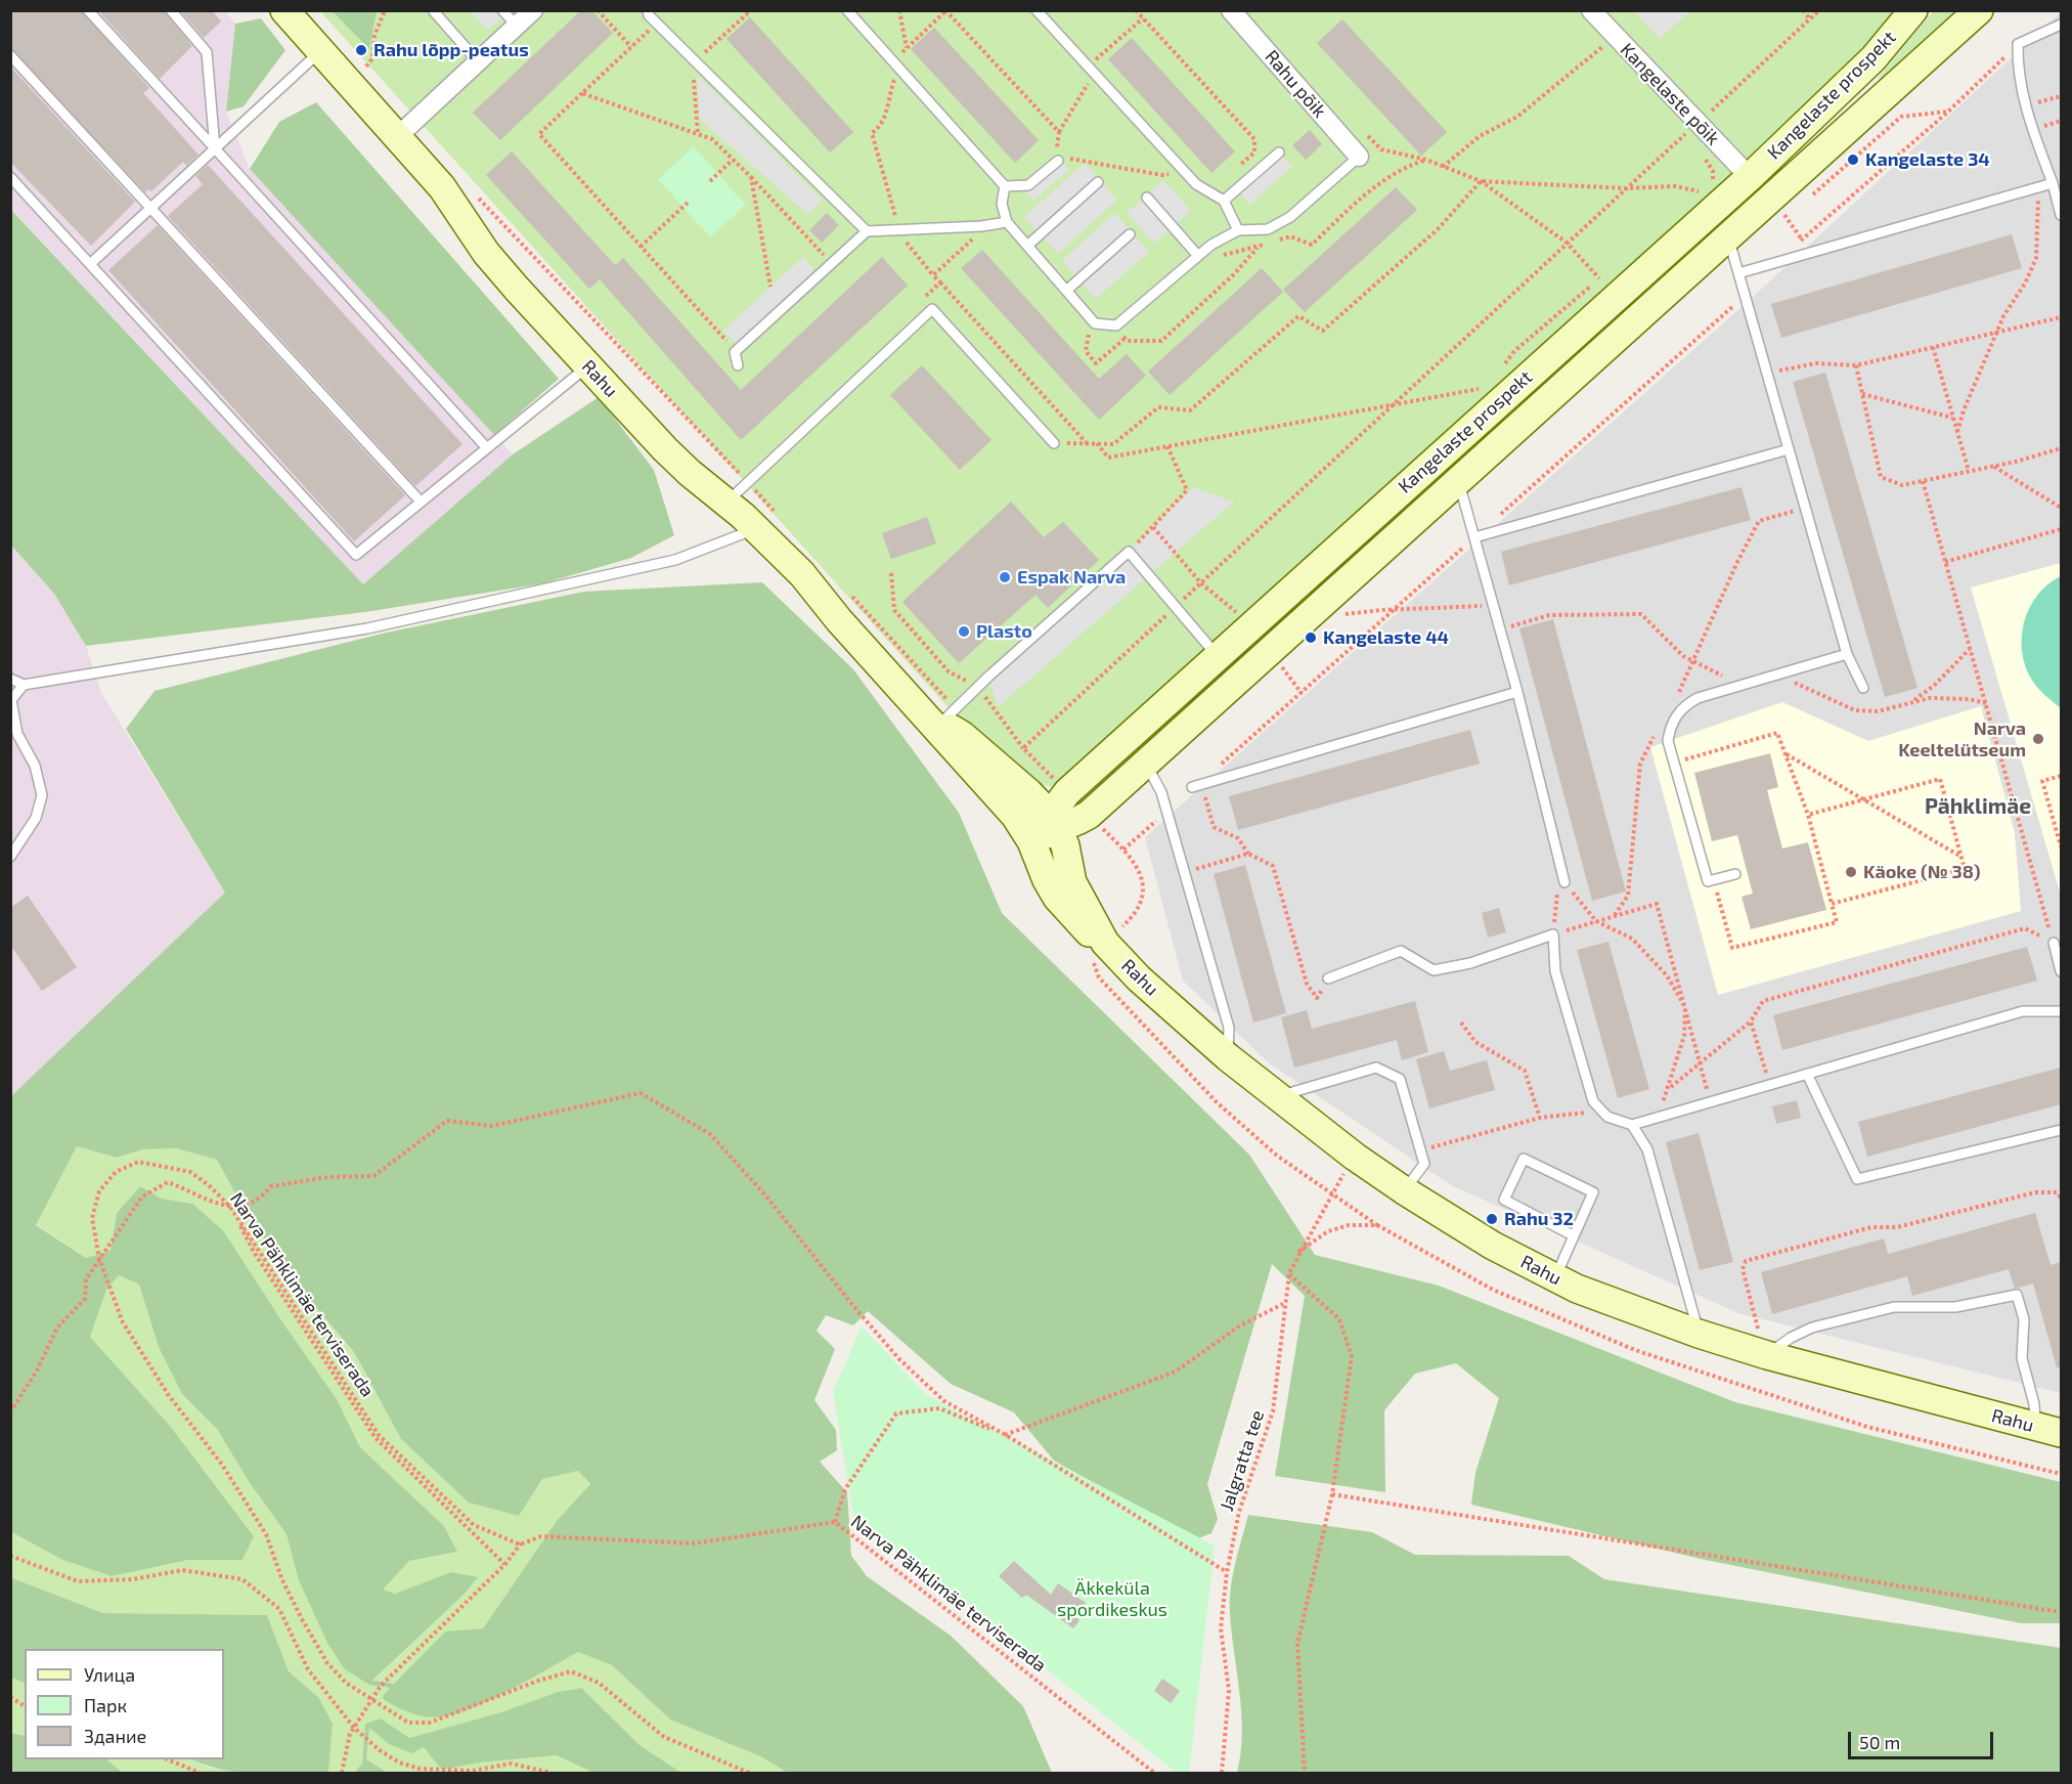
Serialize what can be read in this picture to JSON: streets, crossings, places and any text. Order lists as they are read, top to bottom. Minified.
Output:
{"streets":{"main road":["Kangelaste prospekt","Rahu"],"street":["Rahu põik","Kangelaste põik"],"path":["Narva Pähklimäe terviserada","Jalgratta tee"]},"crossings":[["Kangelaste põik","Kangelaste prospekt"],["Kangelaste prospekt","Rahu"],["Rahu","Jalgratta tee"]],"districts":["Pähklimäe"],"parks":["Äkkeküla spordikeskus"],"places":["Rahu lõpp-peatus","Kangelaste 34","Espak Narva","Plasto","Kangelaste 44","Narva Keeltelütseum","Käoke (№ 38)","Rahu 32"],"legend":["Улица","Парк","Здание"],"scale_bar":"50 m"}
